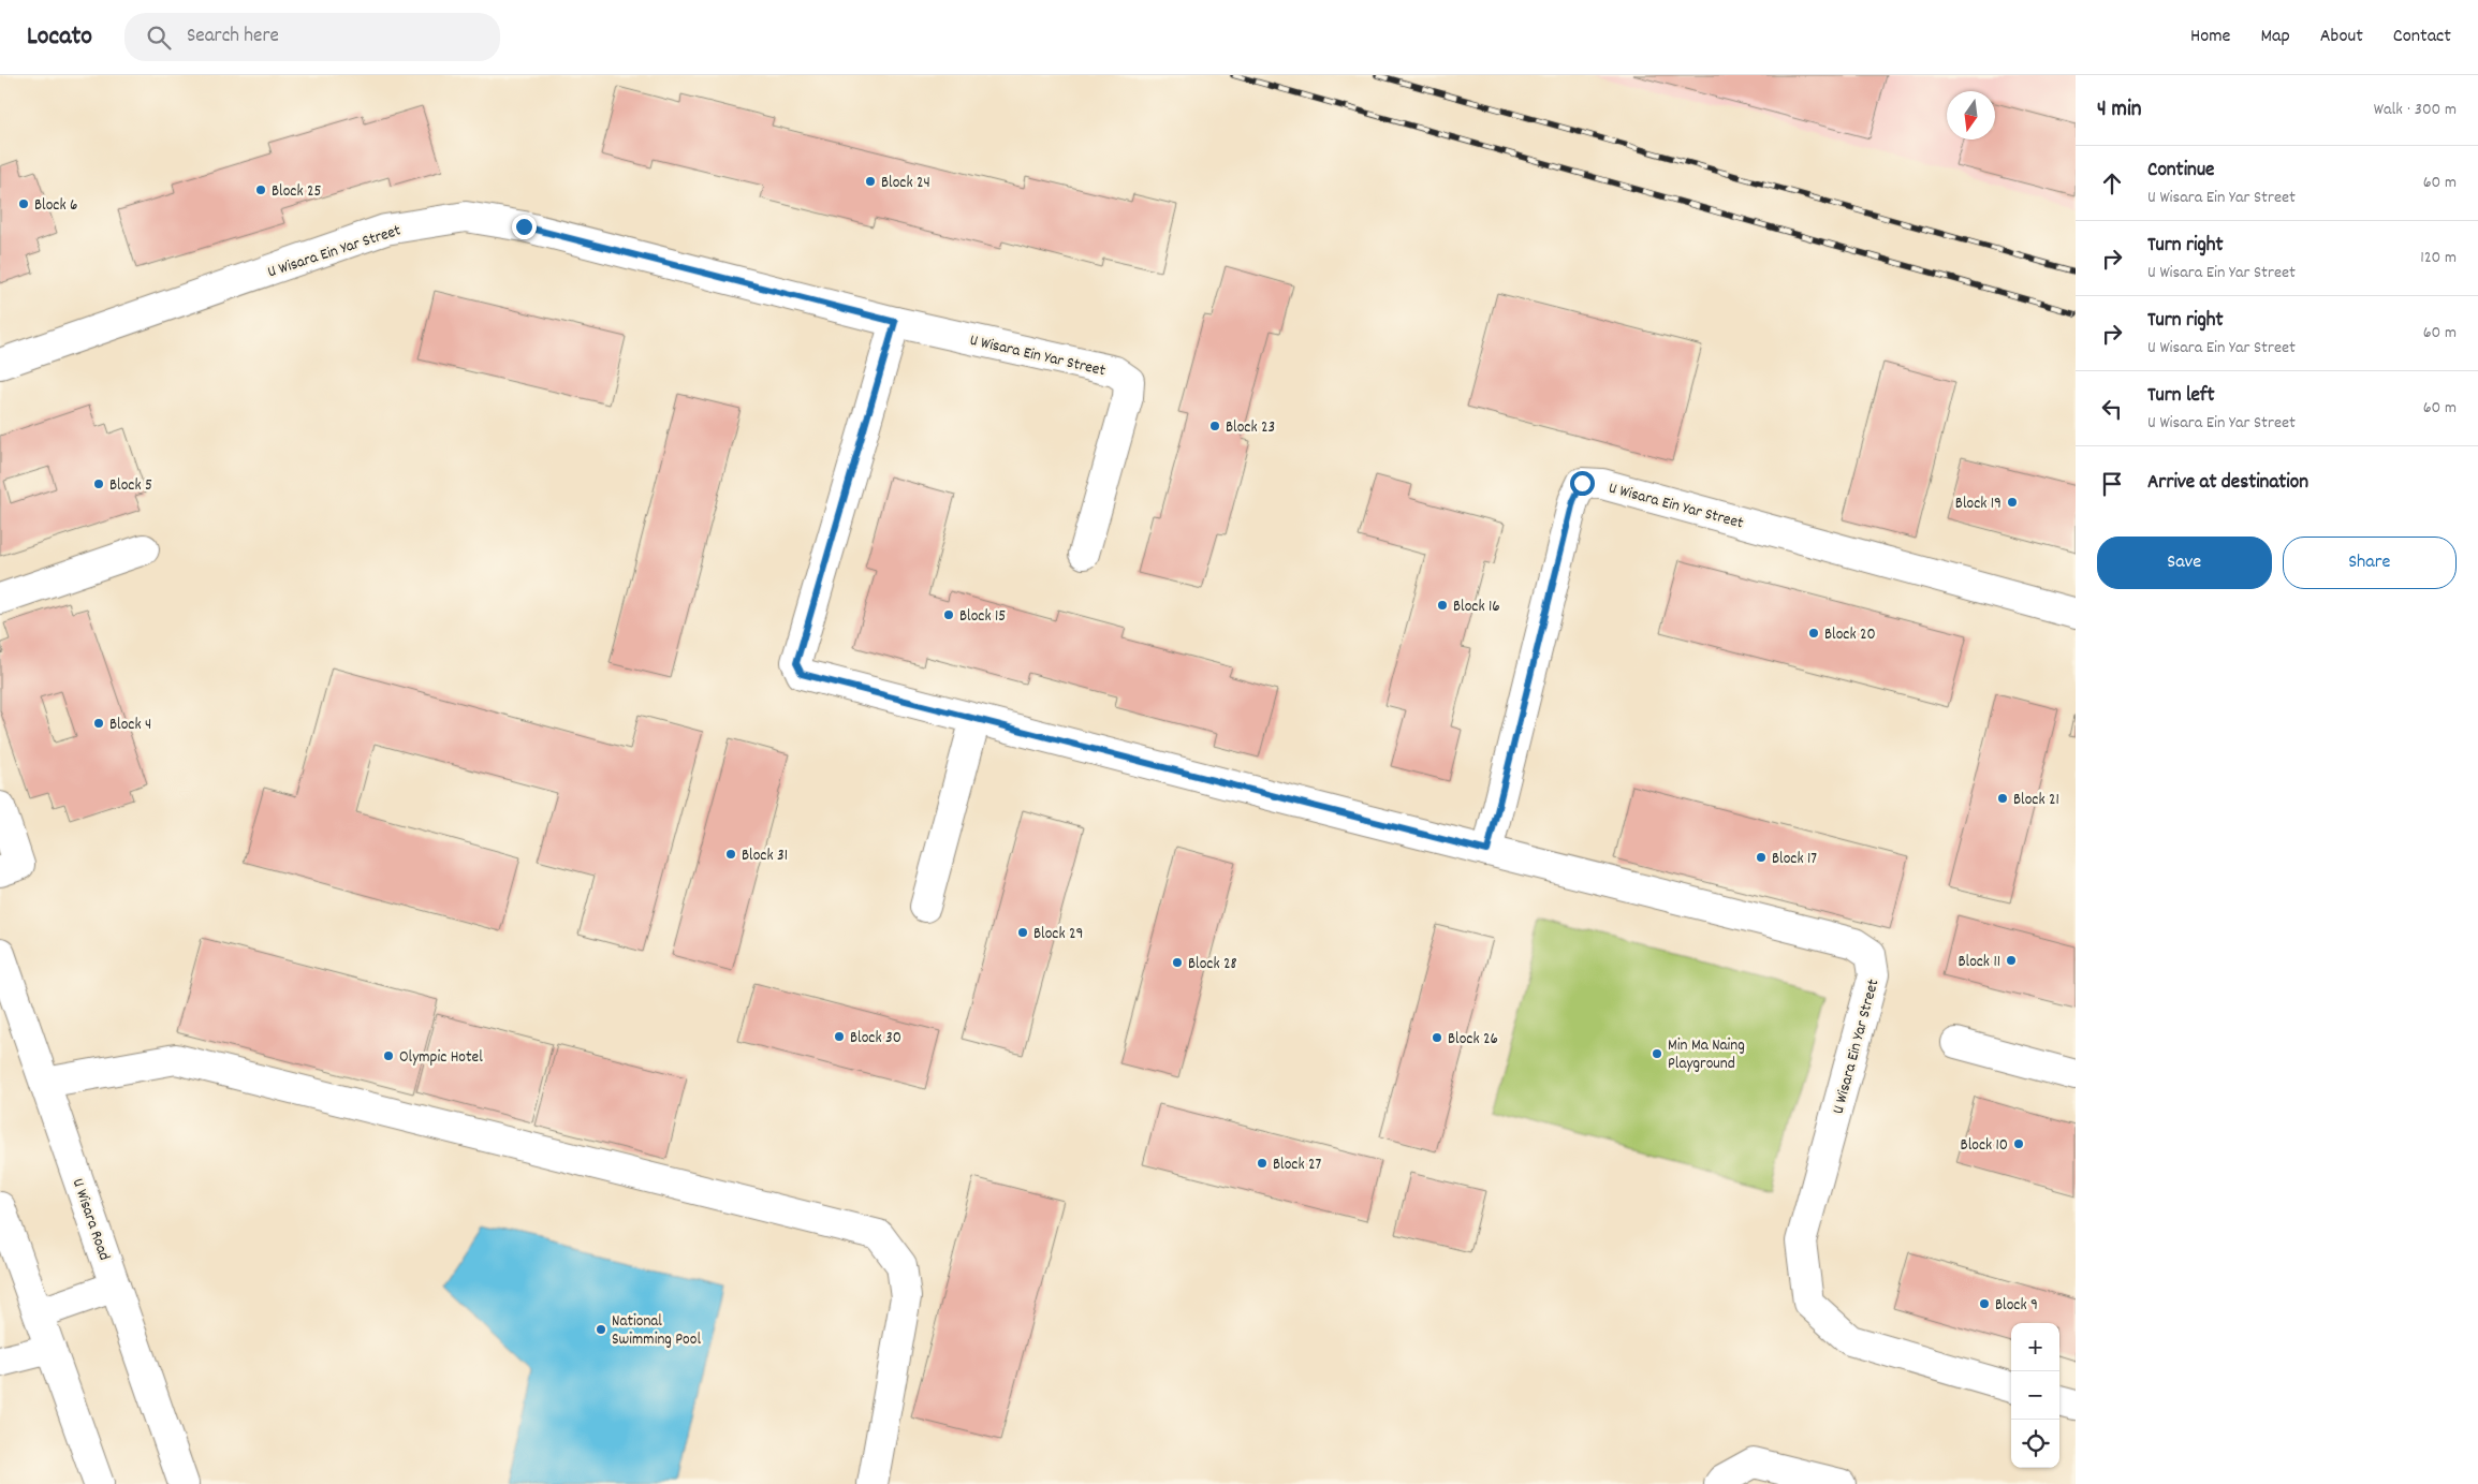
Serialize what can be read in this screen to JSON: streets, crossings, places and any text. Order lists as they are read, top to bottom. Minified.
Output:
{"streets":{"street":["U Wisara Ein Yar Street","U Wisara Road"]},"places":["Block 24","Block 25","Block 6","Block 23","Block 5","Block 19","Block 16","Block 15","Block 20","Block 4","Block 21","Block 31","Block 17","Block 29","Block 11","Block 28","Block 30","Block 26","Min Ma Naing Playground","Olympic Hotel","Block 10","Block 27","Block 9","National Swimming Pool"],"north":"bottom","page":{"header":"Locato","search":"Search here","nav":["Home","Map","About","Contact"],"heading":["4 min","Walk · 300 m"],"list":[["Continue","U Wisara Ein Yar Street","60 m"],["Turn right","U Wisara Ein Yar Street","120 m"],["Turn right","U Wisara Ein Yar Street","60 m"],["Turn left","U Wisara Ein Yar Street","60 m"],"Arrive at destination"],"buttons":["Save","Share"],"map_buttons":["+","−"]}}
